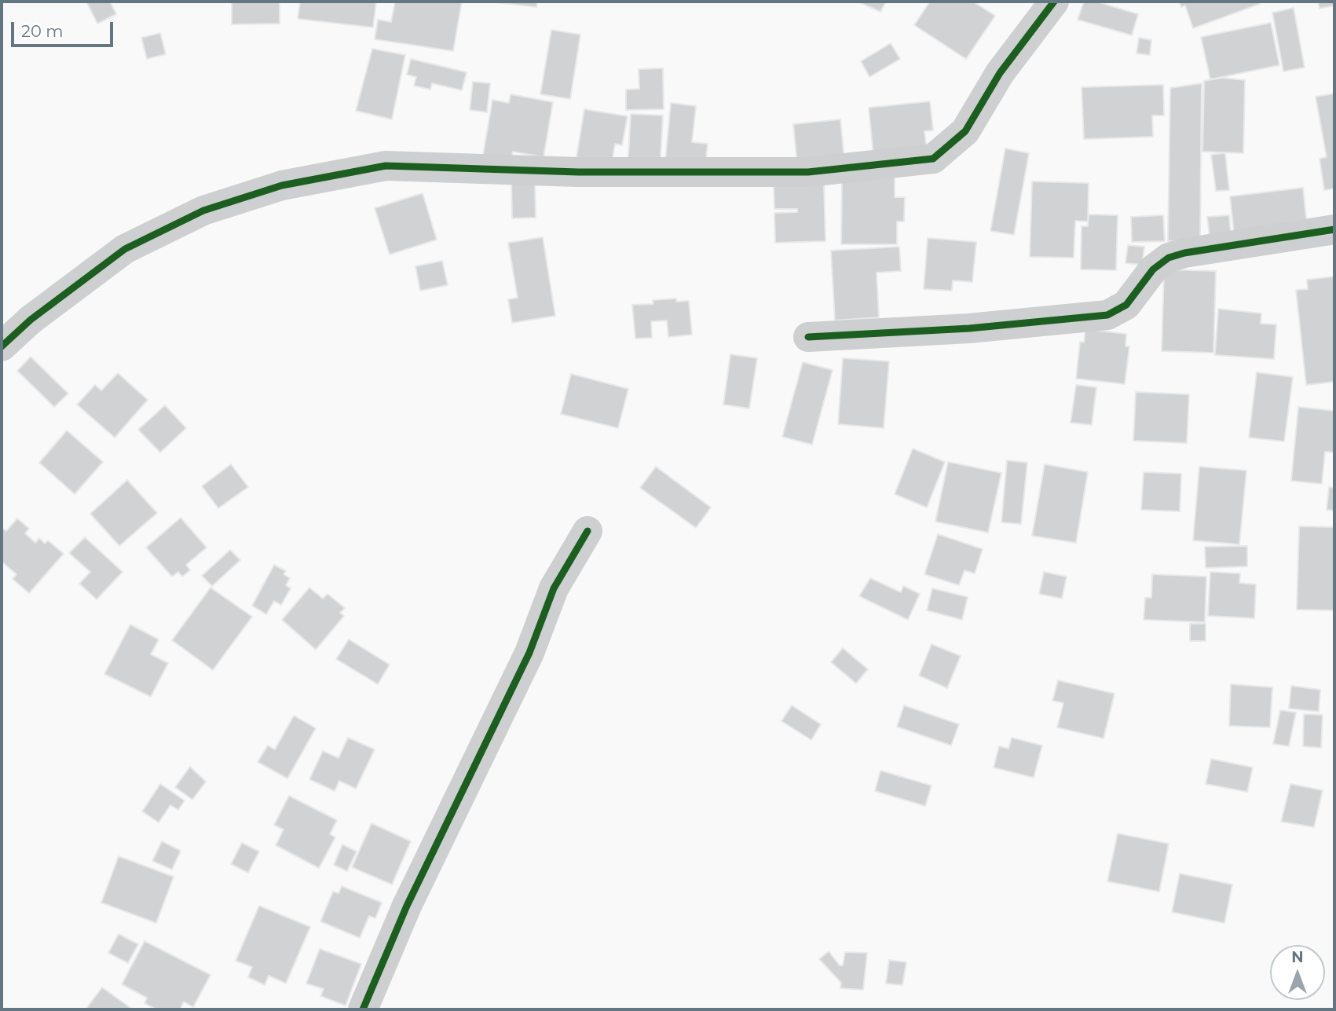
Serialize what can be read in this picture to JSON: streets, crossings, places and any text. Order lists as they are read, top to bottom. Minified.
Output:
{"scale_bar":"20 m","north":"top"}
